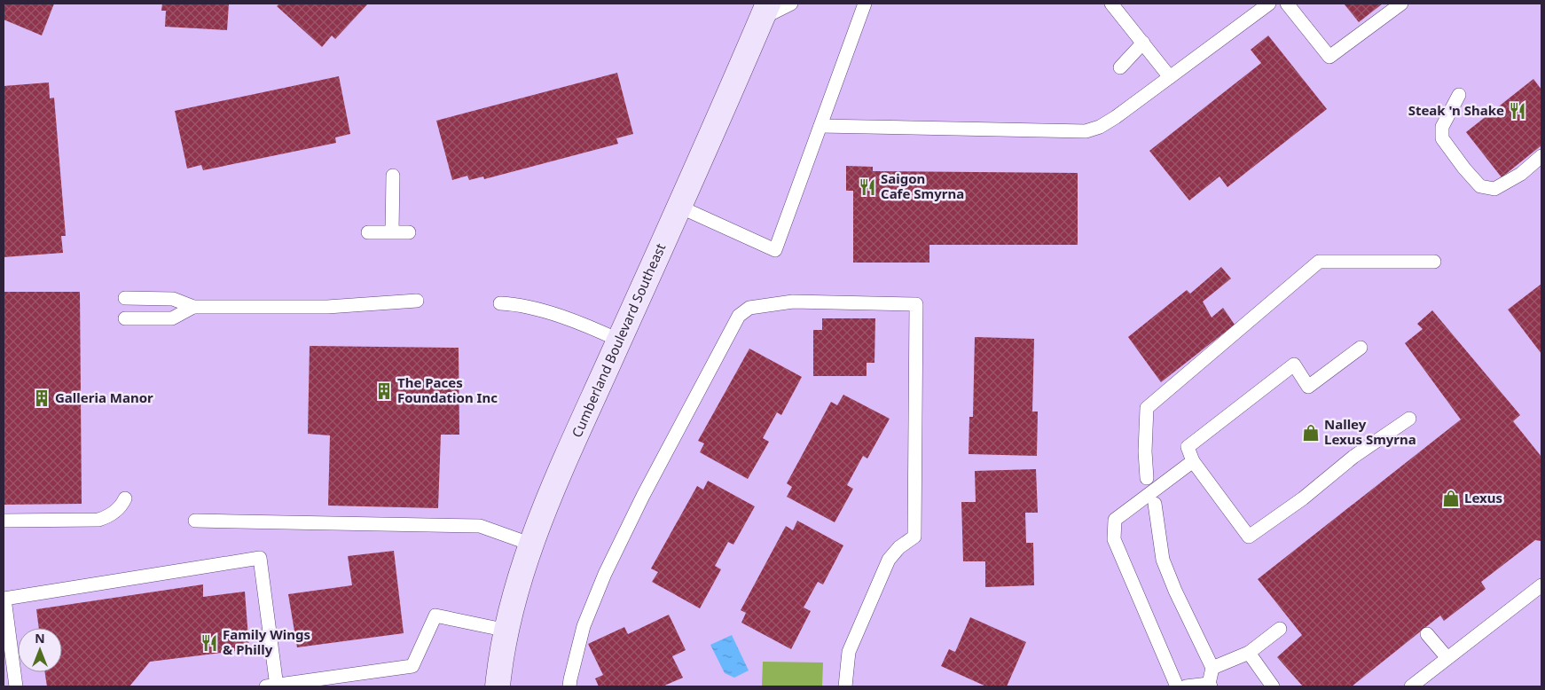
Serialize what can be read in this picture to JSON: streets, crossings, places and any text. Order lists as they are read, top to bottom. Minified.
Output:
{"streets":{"main road":["Cumberland Boulevard Southeast"]},"places":{"restaurant":["Steak 'n Shake","Saigon Cafe Smyrna","Family Wings & Philly"],"building":["The Paces Foundation Inc","Galleria Manor"],"shop":["Nalley Lexus Smyrna","Lexus"]},"north":"top"}
